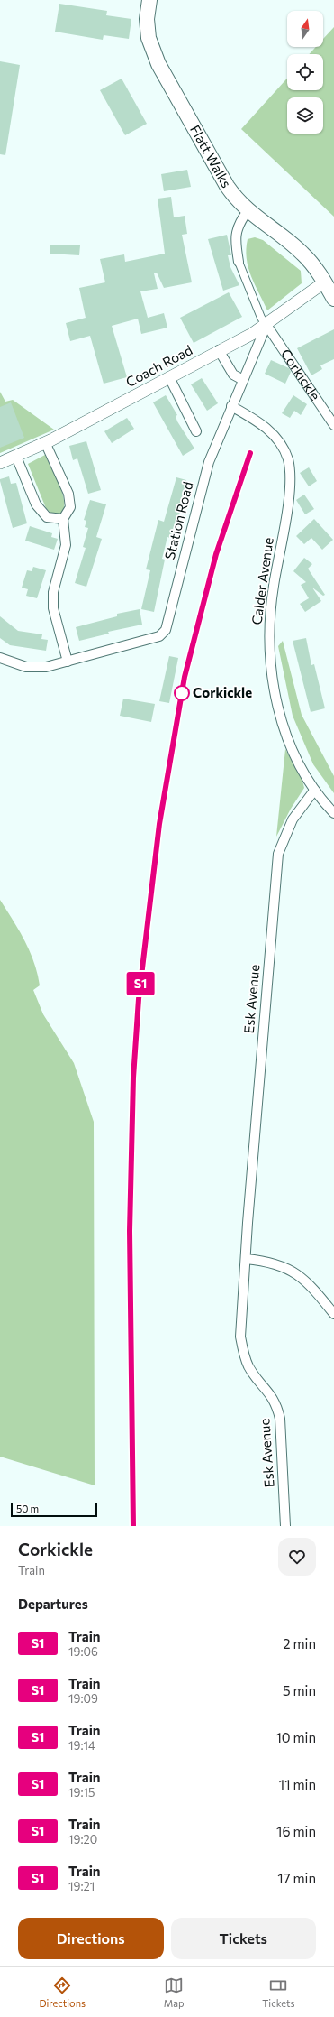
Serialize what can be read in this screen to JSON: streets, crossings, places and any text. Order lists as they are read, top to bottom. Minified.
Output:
{"streets":{"main road":["Flatt Walks"],"street":["Coach Road","Corkickle","Station Road","Calder Avenue","Esk Avenue"]},"crossings":[["Flatt Walks","Coach Road"],["Coach Road","Corkickle"],["Coach Road","Station Road"],["Corkickle","Station Road"],["Station Road","Calder Avenue"],["Calder Avenue","Esk Avenue"]],"places":["Corkickle"],"scale_bar":"50 m","north":"top","page":{"on_map":"S1","scale":"50 m","heading":[["Corkickle","Train"],"Departures"],"list":[{"mark":"S1","name":"Train","note":"19:06","value":"2 min"},{"mark":"S1","name":"Train","note":"19:09","value":"5 min"},{"mark":"S1","name":"Train","note":"19:14","value":"10 min"},{"mark":"S1","name":"Train","note":"19:15","value":"11 min"},{"mark":"S1","name":"Train","note":"19:20","value":"16 min"},{"mark":"S1","name":"Train","note":"19:21","value":"17 min"}],"buttons":["Directions","Tickets"],"tabs":["Directions","Map","Tickets"]}}
